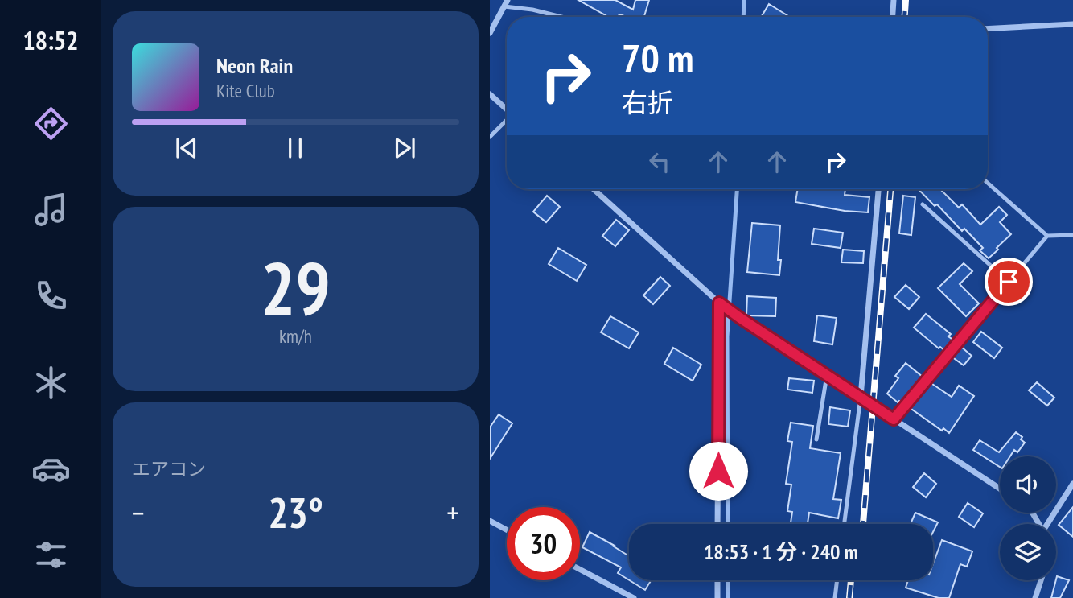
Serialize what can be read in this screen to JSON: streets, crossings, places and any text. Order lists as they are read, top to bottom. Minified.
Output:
{"page":{"tabs":"18:52","turn":["70 m","右折"],"song":["Neon Rain","Kite Club"],"tile":[["29","km/h"],"エアコン"],"heat":["−","23°","+"],"limit":"30","trip":"18:53 · 1 分 · 240 m"}}
